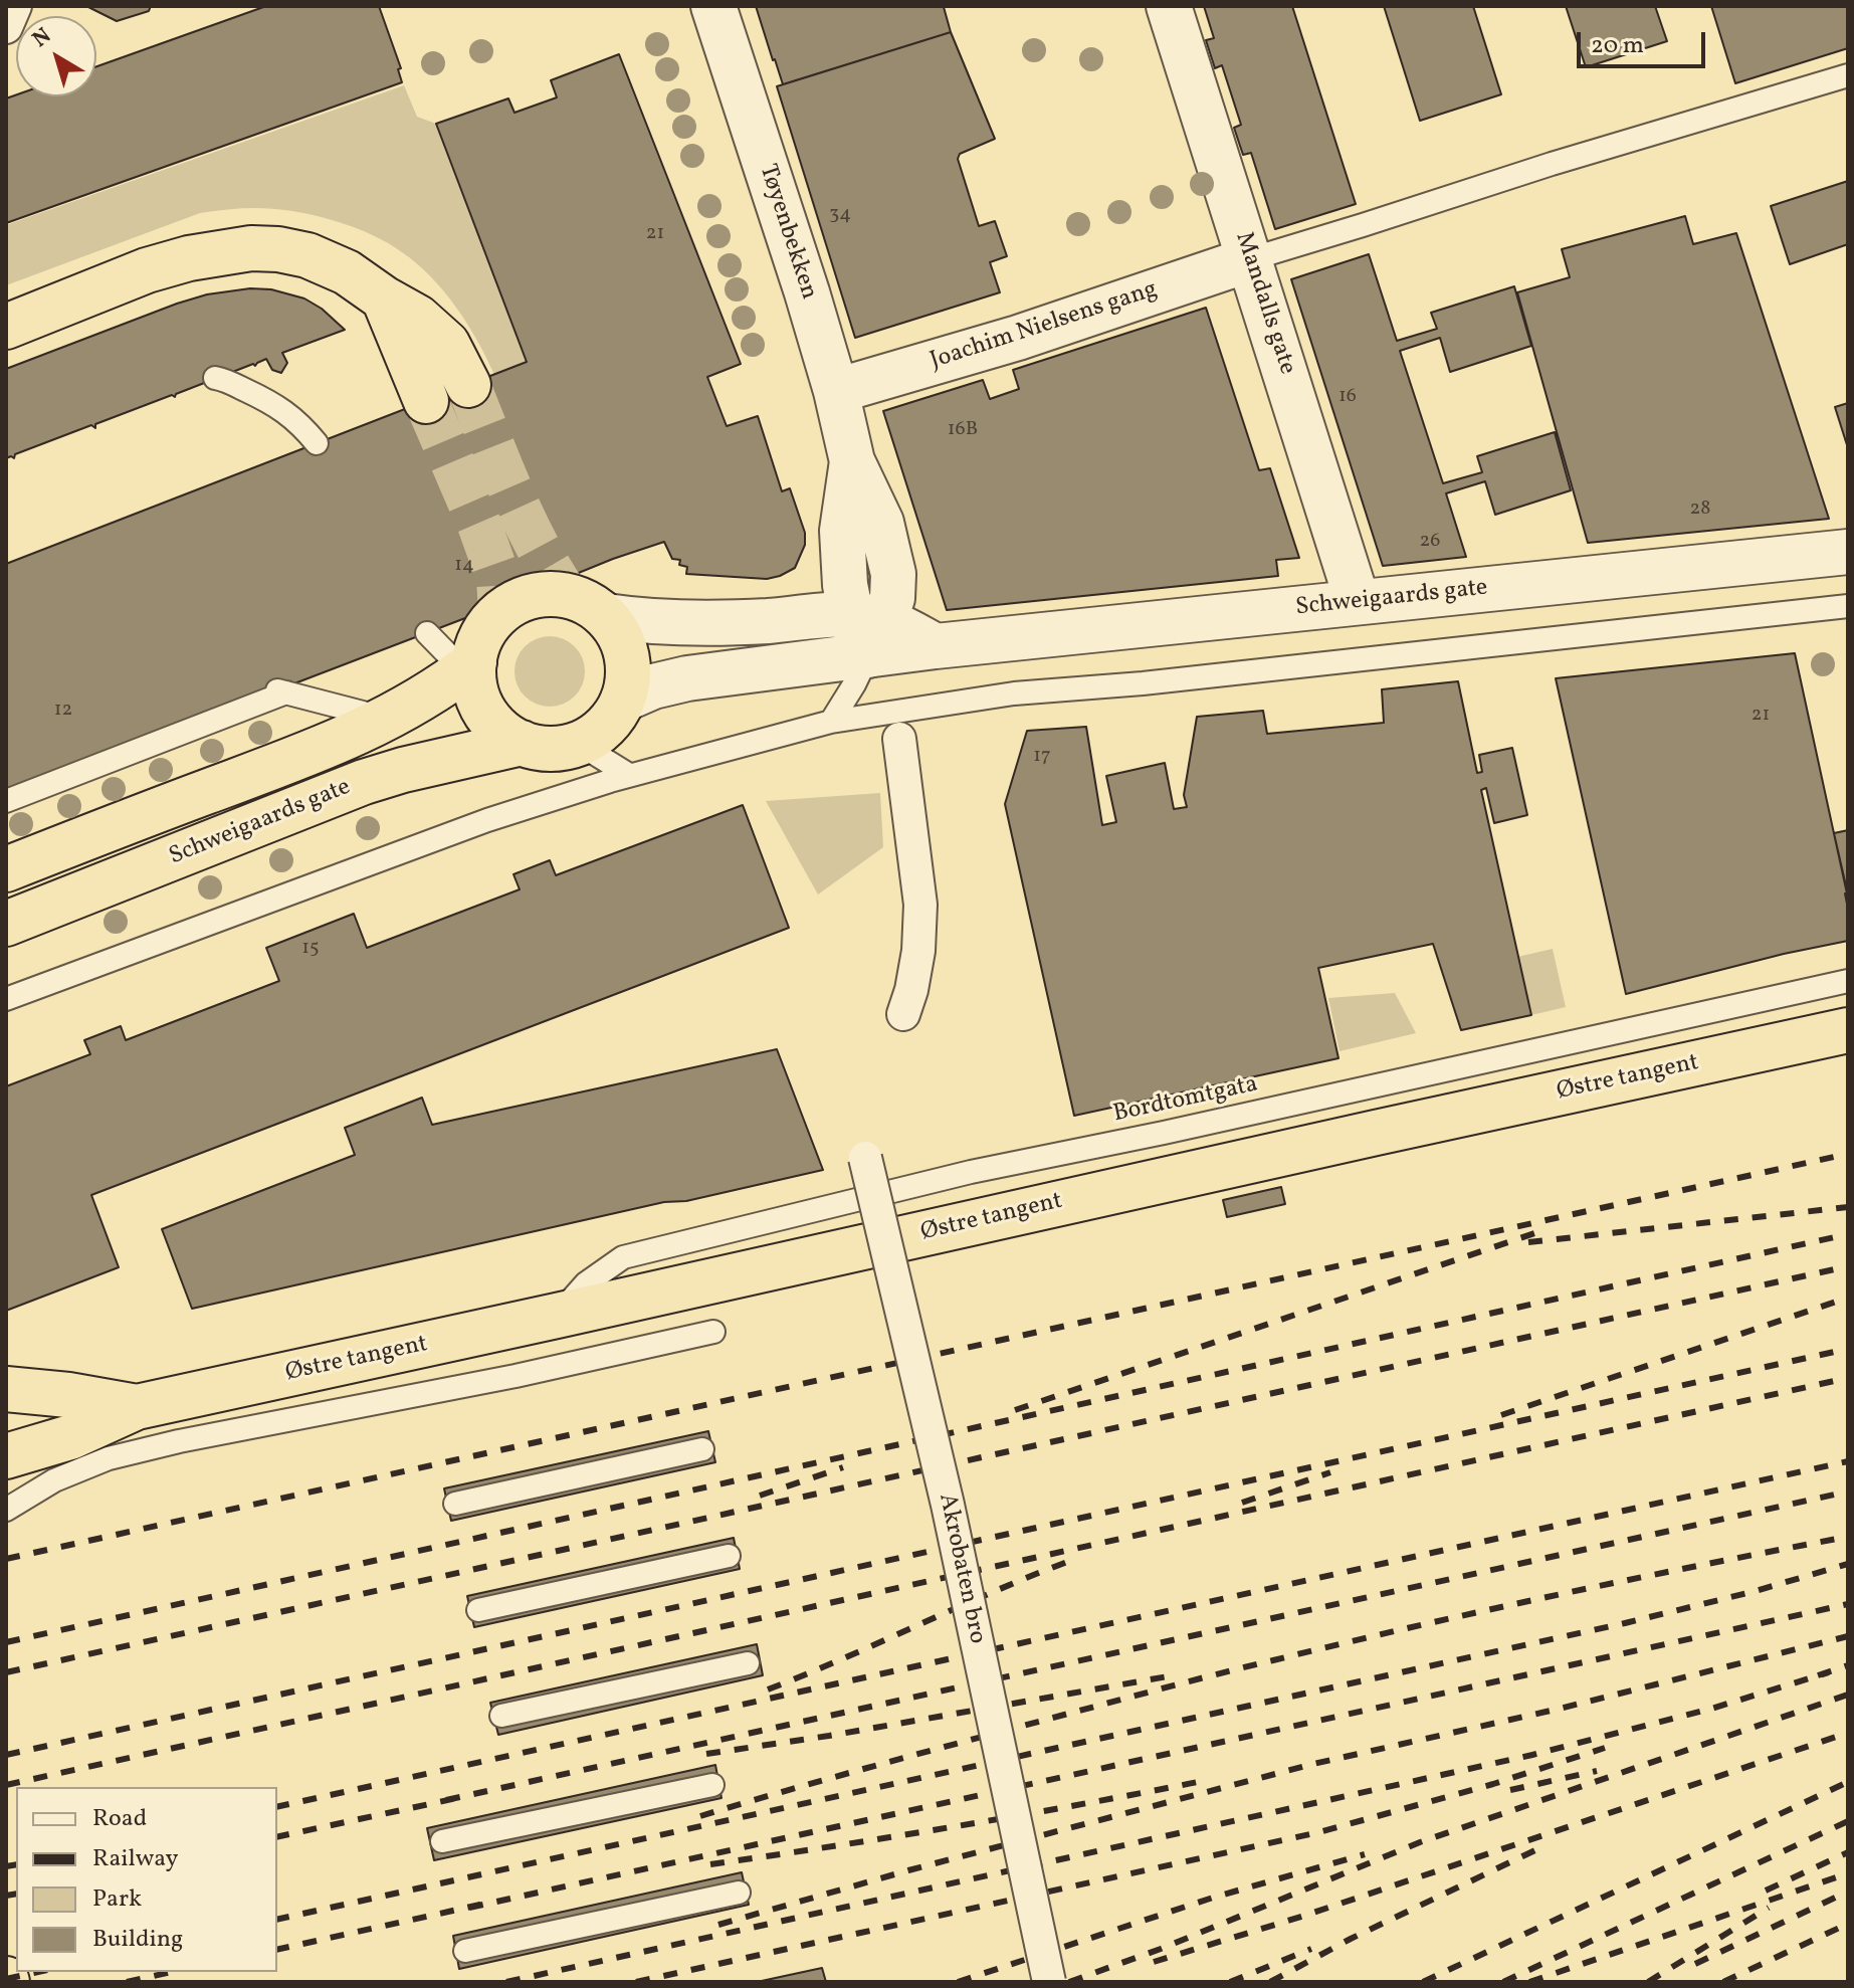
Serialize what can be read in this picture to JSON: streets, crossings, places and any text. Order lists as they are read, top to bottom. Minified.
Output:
{"streets":{"highway":["Schweigaards gate","Østre tangent"],"street":["Tøyenbekken","Mandalls gate","Joachim Nielsens gang","Akrobaten bro"],"lane":["Bordtomtgata"]},"crossings":[["Tøyenbekken","Joachim Nielsens gang"],["Tøyenbekken","Schweigaards gate"],["Mandalls gate","Joachim Nielsens gang"],["Mandalls gate","Schweigaards gate"],["Østre tangent","Bordtomtgata"]],"house_numbers":["34","21","16","16B","28","26","14","12","21","17","15"],"legend":["Road","Railway","Park","Building"],"scale_bar":"20 m","north":"top left"}
